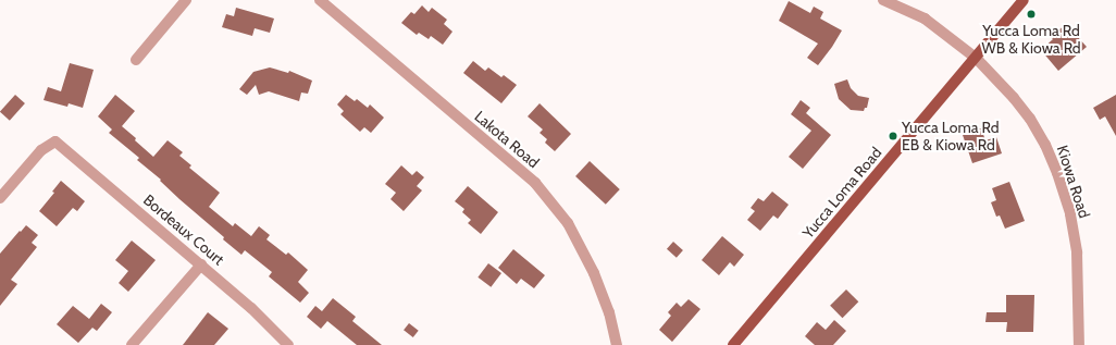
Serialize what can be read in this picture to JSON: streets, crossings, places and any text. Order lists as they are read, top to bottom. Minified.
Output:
{"streets":{"main road":["Yucca Loma Road"],"street":["Lakota Road","Kiowa Road","Bordeaux Court"]},"crossings":[["Kiowa Road","Yucca Loma Road"]],"places":["Yucca Loma Rd WB & Kiowa Rd","Yucca Loma Rd EB & Kiowa Rd"]}
